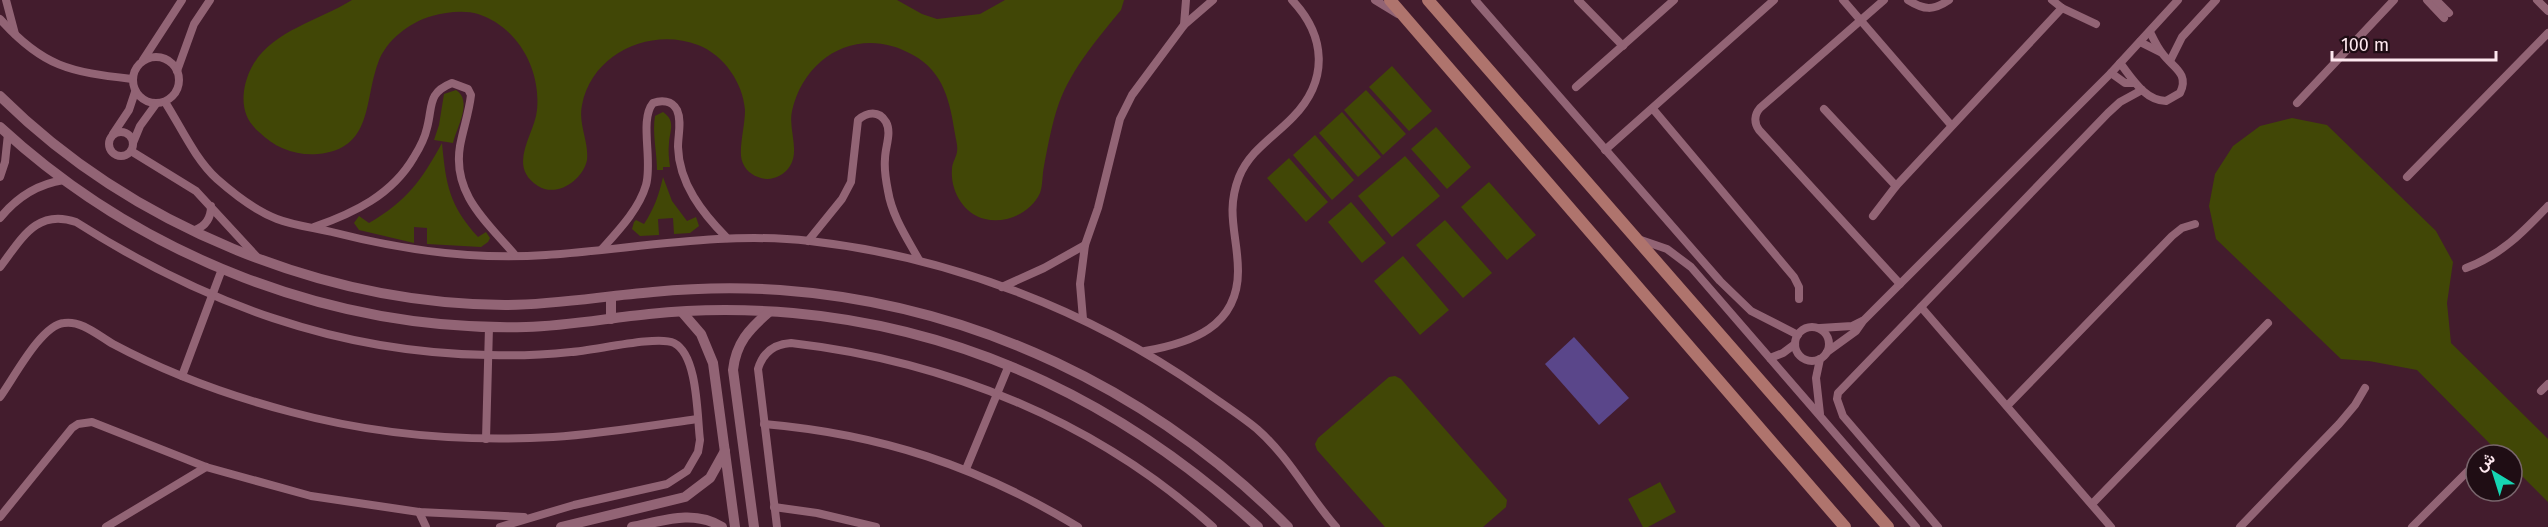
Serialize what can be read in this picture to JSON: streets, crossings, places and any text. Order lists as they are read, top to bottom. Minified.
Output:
{"scale_bar":"100 m","north":"top left"}
